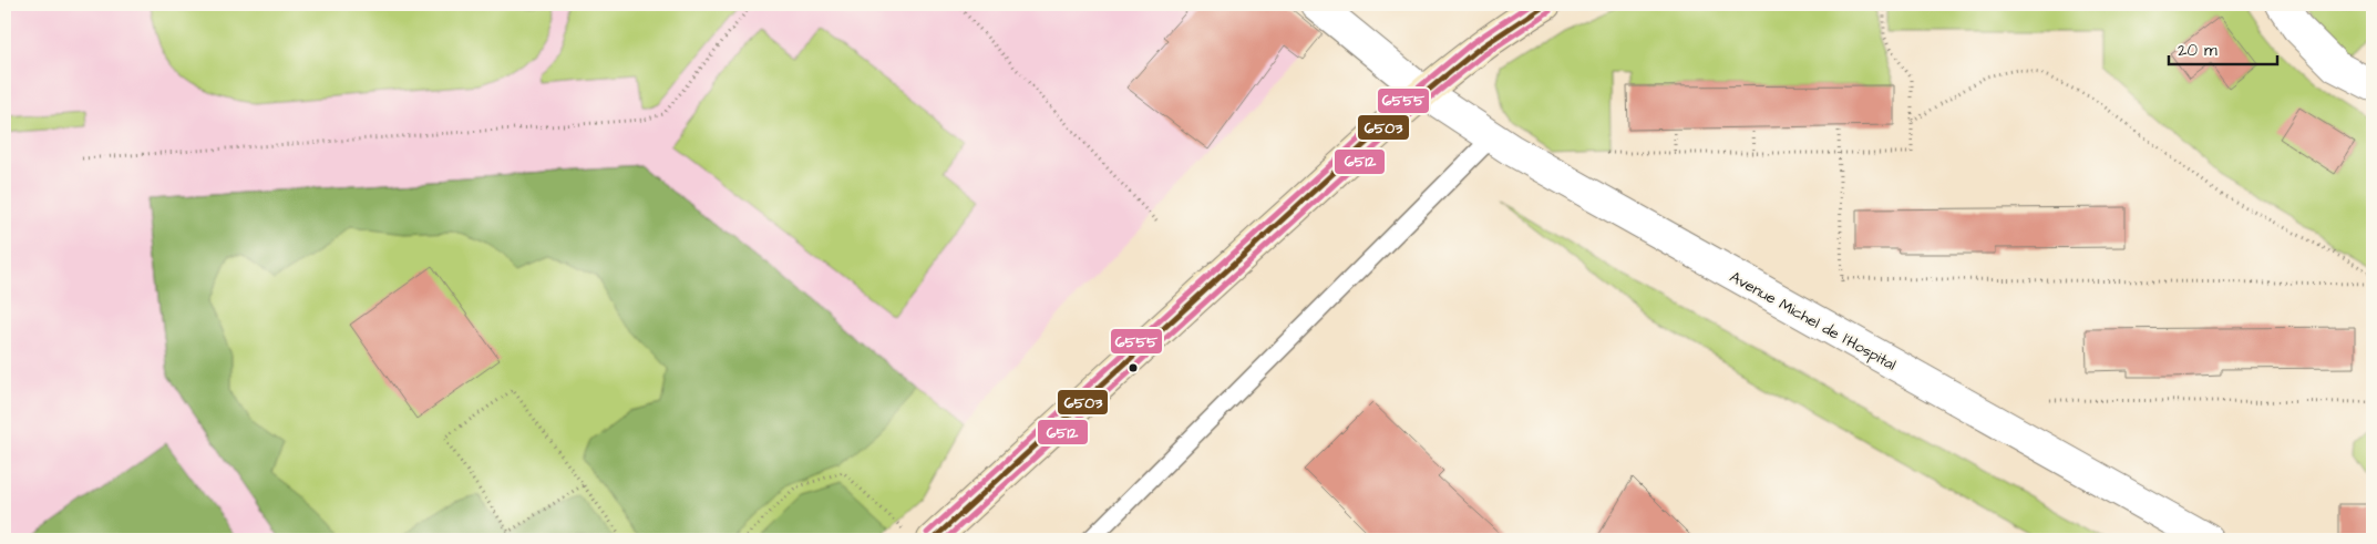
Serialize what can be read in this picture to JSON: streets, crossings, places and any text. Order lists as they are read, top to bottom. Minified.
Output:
{"streets":{"street":["Avenue Michel de l'Hospital"]},"lines":["transit line 6503","transit line 6555","transit line 6512"],"scale_bar":"20 m"}
